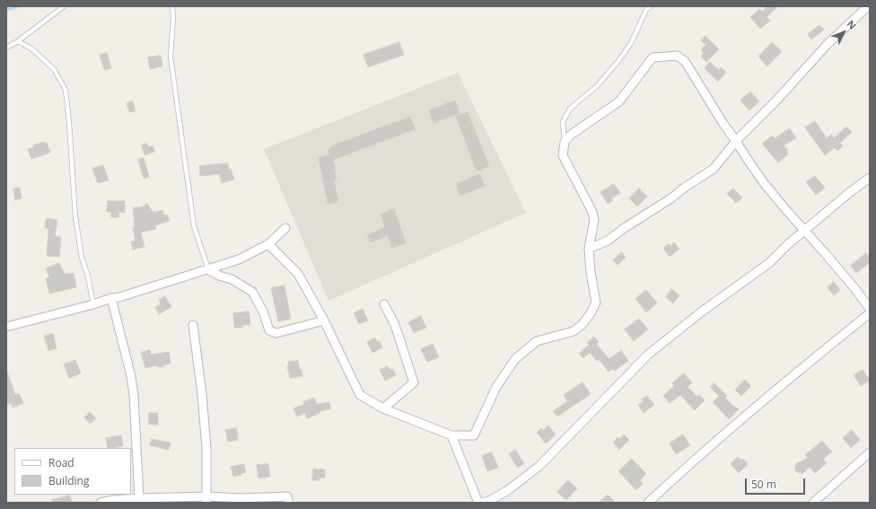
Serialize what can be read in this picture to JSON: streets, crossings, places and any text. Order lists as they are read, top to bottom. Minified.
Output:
{"legend":["Road","Building"],"scale_bar":"50 m","north":"top right"}
